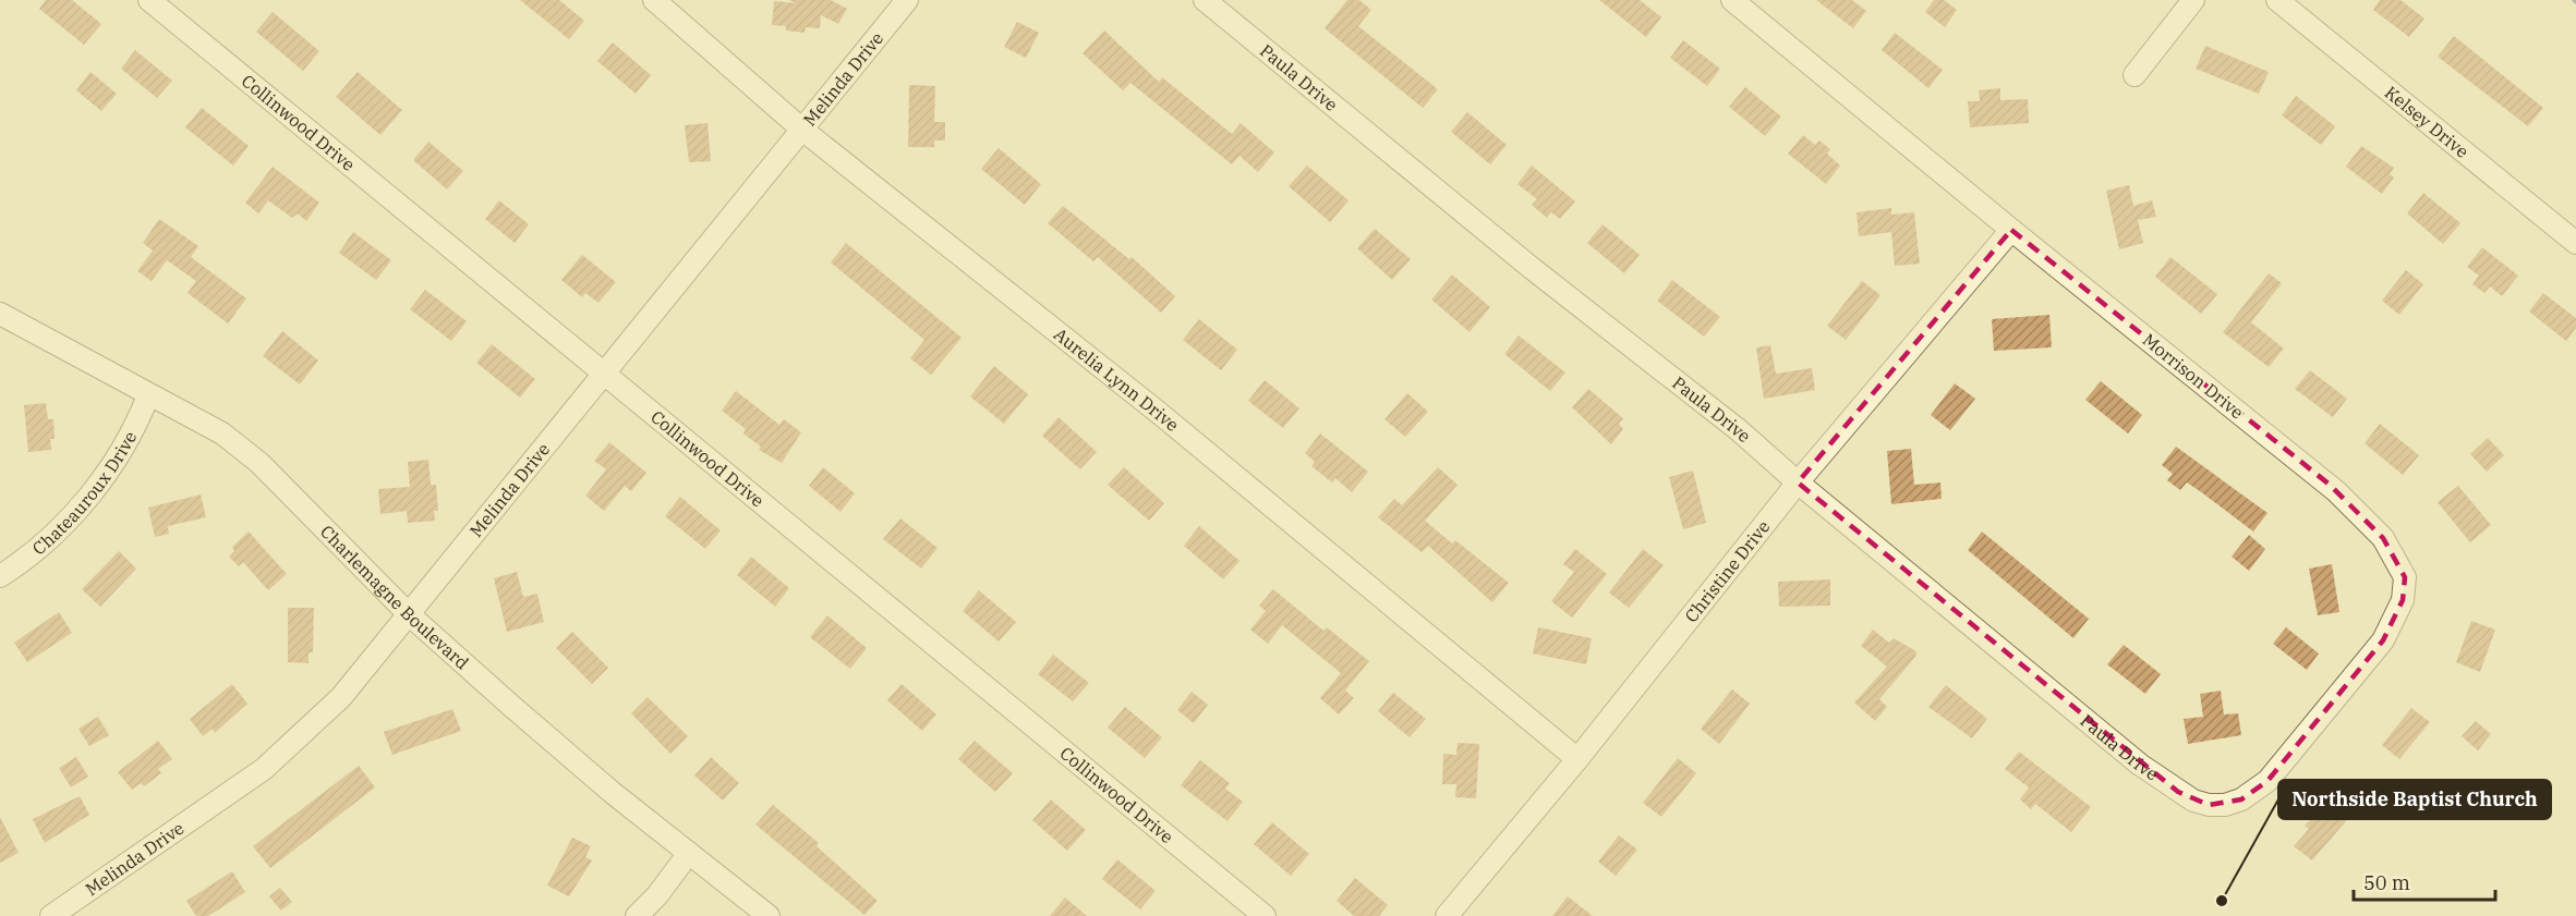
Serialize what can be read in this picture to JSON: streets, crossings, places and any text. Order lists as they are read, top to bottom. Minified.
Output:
{"streets":{"street":["Melinda Drive","Paula Drive","Collinwood Drive","Kelsey Drive","Morrison Drive","Aurelia Lynn Drive","Chateauroux Drive","Christine Drive","Charlemagne Boulevard"]},"crossings":[["Melinda Drive","Collinwood Drive"],["Melinda Drive","Aurelia Lynn Drive"],["Melinda Drive","Charlemagne Boulevard"],["Paula Drive","Morrison Drive"],["Paula Drive","Christine Drive"],["Morrison Drive","Christine Drive"],["Aurelia Lynn Drive","Christine Drive"],["Chateauroux Drive","Charlemagne Boulevard"]],"places":["Northside Baptist Church"],"scale_bar":"50 m"}
